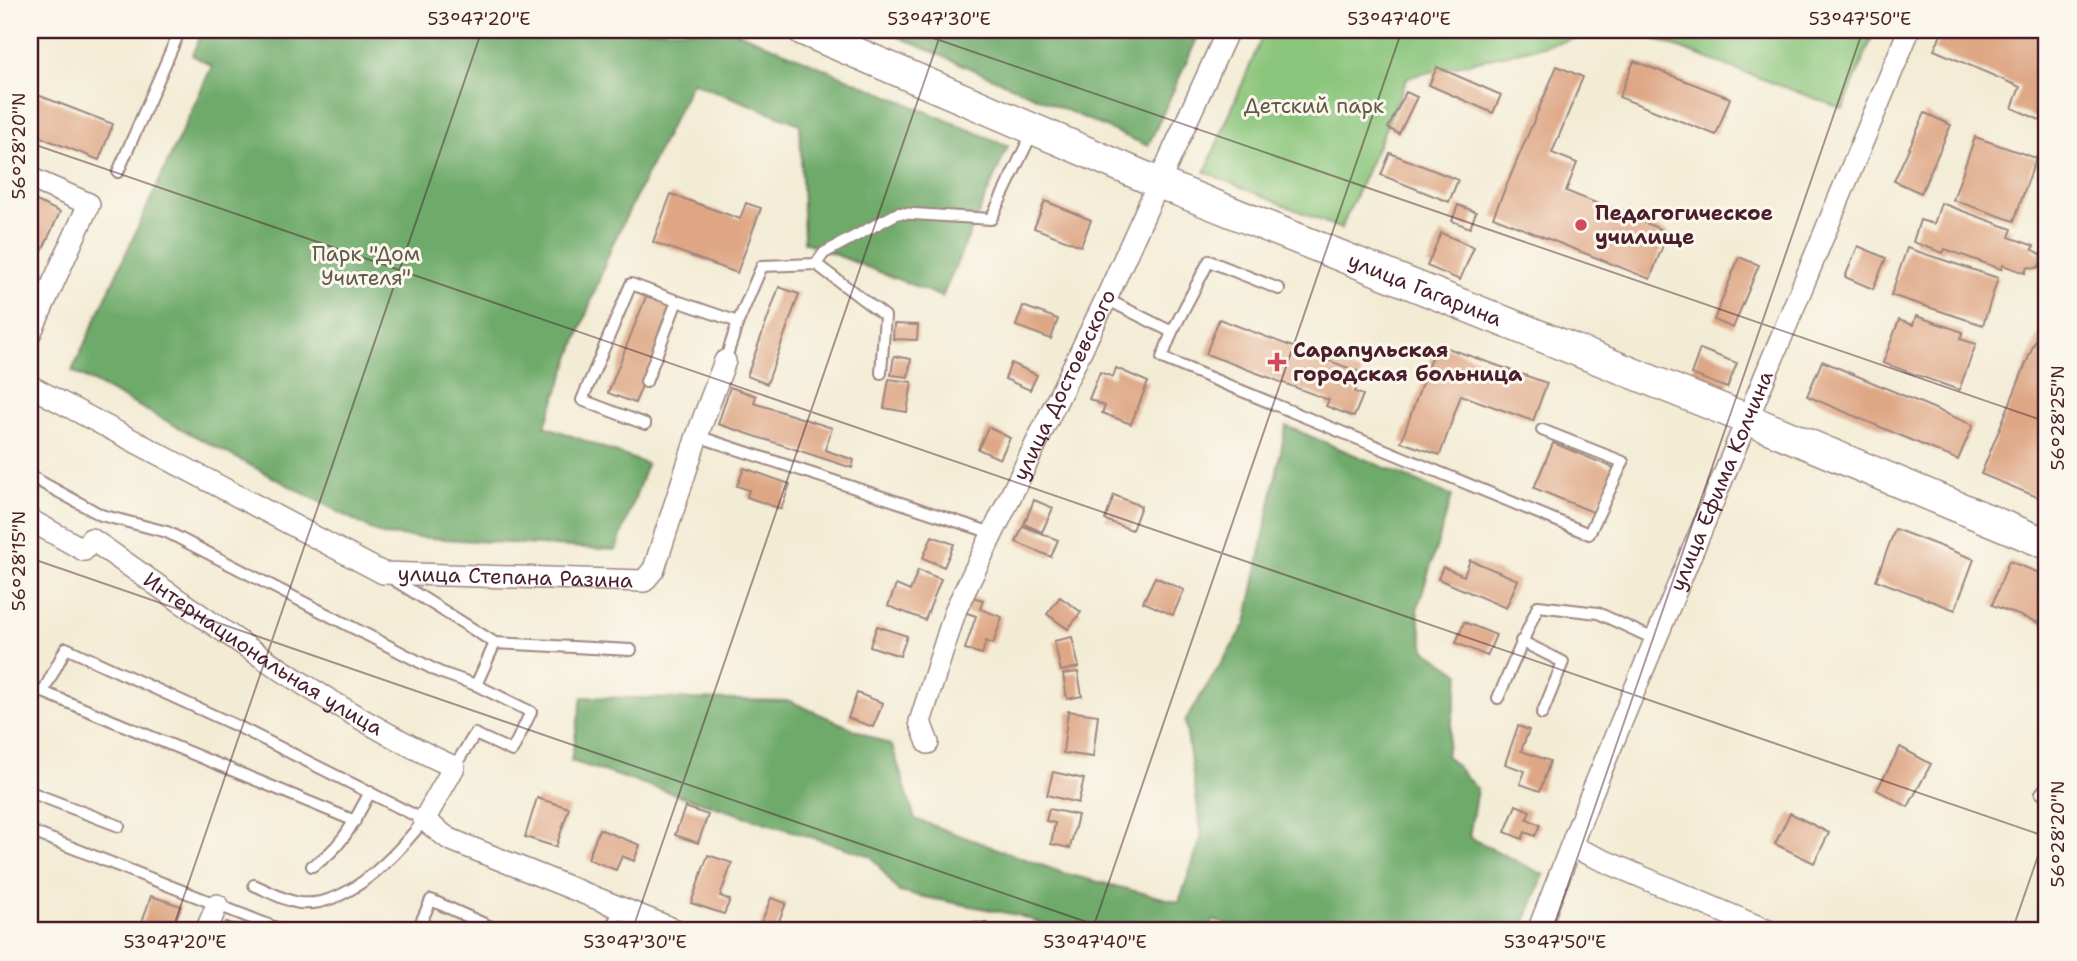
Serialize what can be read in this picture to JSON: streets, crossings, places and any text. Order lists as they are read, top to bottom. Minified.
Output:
{"streets":{"street":["улица Гагарина","улица Достоевского","улица Ефима Колчина","улица Степана Разина","Интернациональная улица"]},"crossings":[["улица Гагарина","улица Достоевского"],["улица Гагарина","улица Ефима Колчина"]],"parks":["Детский парк","Парк \"Дом Учителя\""],"places":{"other":["Педагогическое училище"],"health":["Сарапульская городская больница"]},"coordinates":["53°47'20\"E","53°47'30\"E","53°47'40\"E","53°47'50\"E","56°28'20\"N","56°28'25\"N","56°28'15\"N"]}
